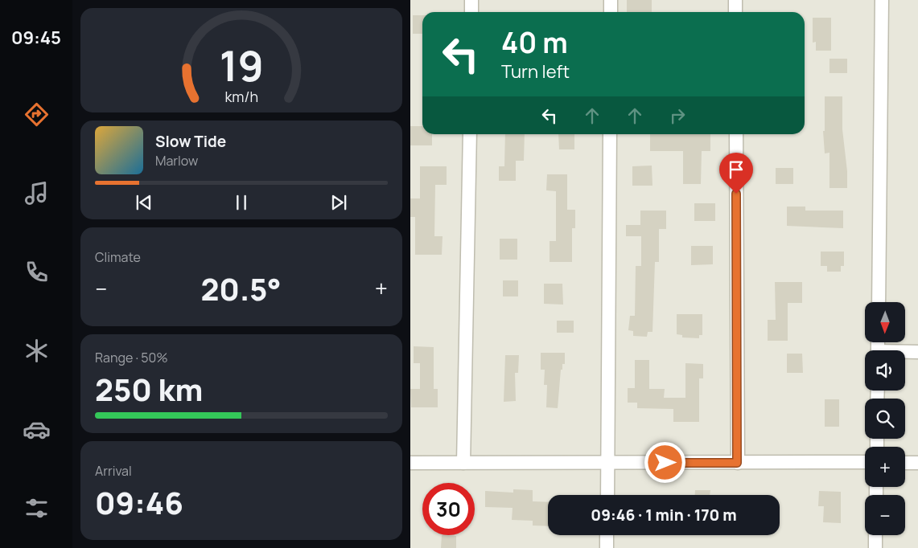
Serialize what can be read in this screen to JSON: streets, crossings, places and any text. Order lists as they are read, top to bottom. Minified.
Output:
{"north":"bottom","page":{"tabs":"09:45","turn":["40 m","Turn left"],"song":["Slow Tide","Marlow"],"tile":["Climate",["Range · 50%","250 km"],["Arrival","09:46"]],"heat":["−","20.5°","+"],"map_buttons":["+","−"],"limit":"30","trip":"09:46 · 1 min · 170 m","gauge":["19","km/h"]}}
